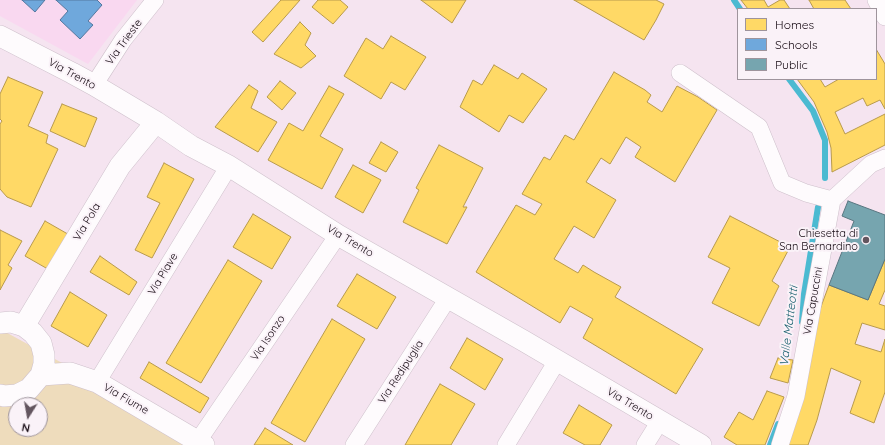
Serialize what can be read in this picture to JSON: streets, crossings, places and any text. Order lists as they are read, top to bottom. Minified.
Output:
{"streets":{"street":["Via Trieste","Via Trento","Via Pola","Via Piave","Via Capuccini","Via Isonzo","Via Redipuglia","Via Fiume"]},"crossings":[["Via Trieste","Via Trento"],["Via Trento","Via Pola"],["Via Trento","Via Piave"],["Via Trento","Via Isonzo"],["Via Trento","Via Redipuglia"],["Via Piave","Via Fiume"],["Via Isonzo","Via Fiume"]],"water":["Valle Matteotti"],"places":["Chiesetta di San Bernardino"],"legend":["Homes","Schools","Public"],"north":"bottom"}
